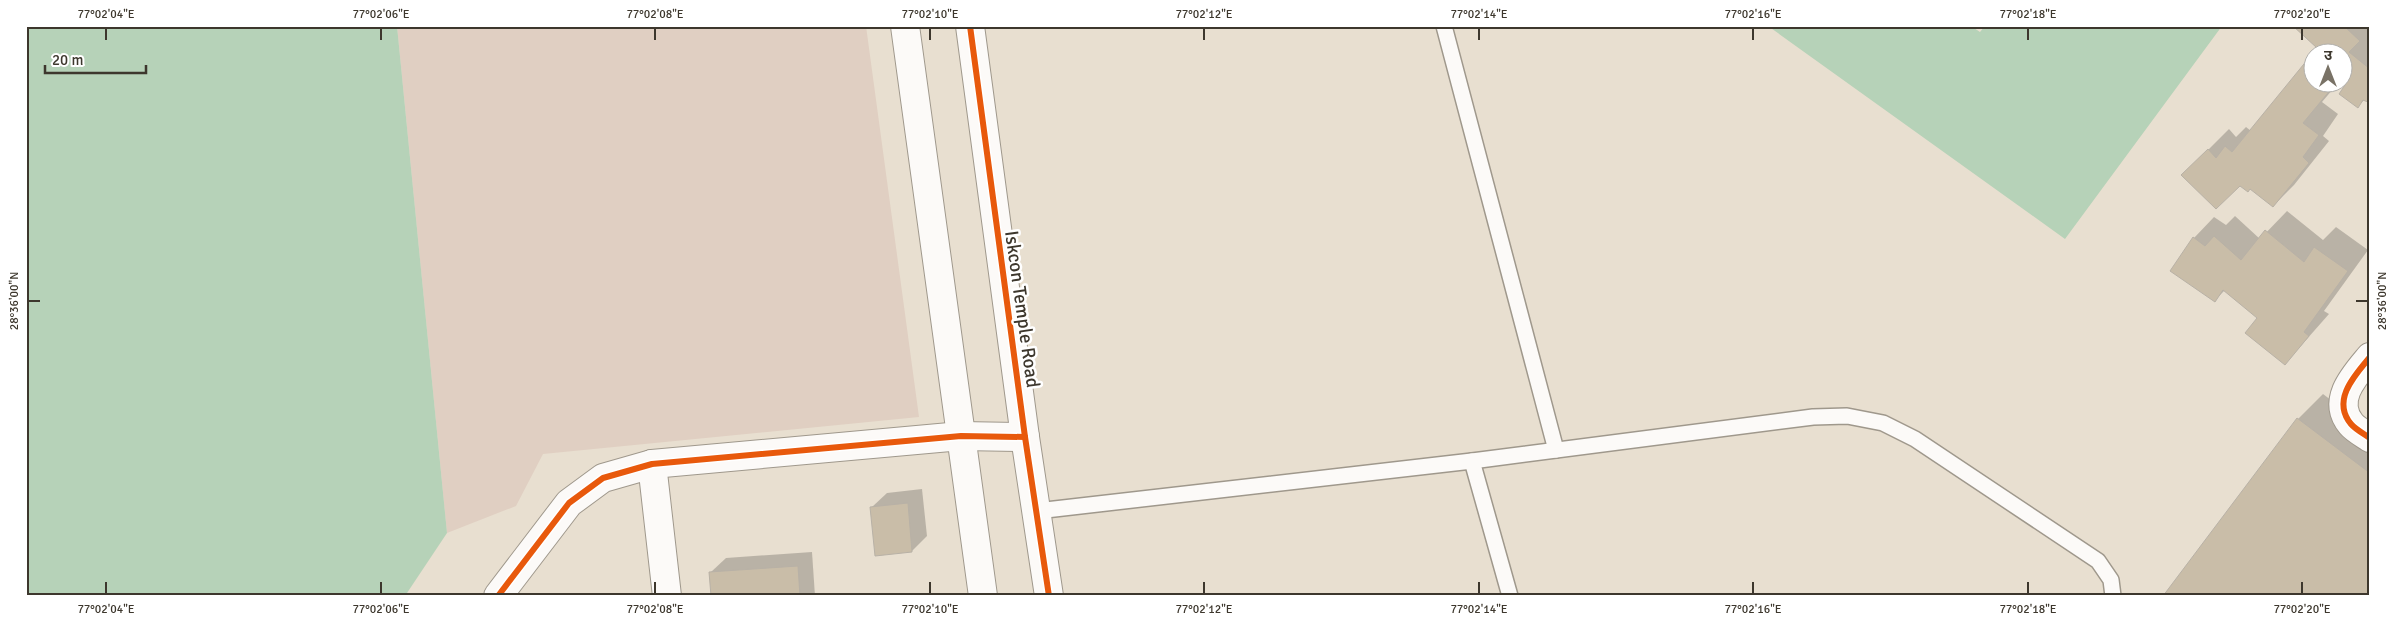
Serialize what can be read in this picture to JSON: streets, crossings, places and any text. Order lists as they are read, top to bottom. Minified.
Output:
{"streets":{"street":["Iskcon Temple Road"]},"scale_bar":"20 m","north":"top","coordinates":["77°02'04\"E","77°02'06\"E","77°02'08\"E","77°02'10\"E","77°02'12\"E","77°02'14\"E","77°02'16\"E","77°02'18\"E","77°02'20\"E","28°36'00\"N"]}
